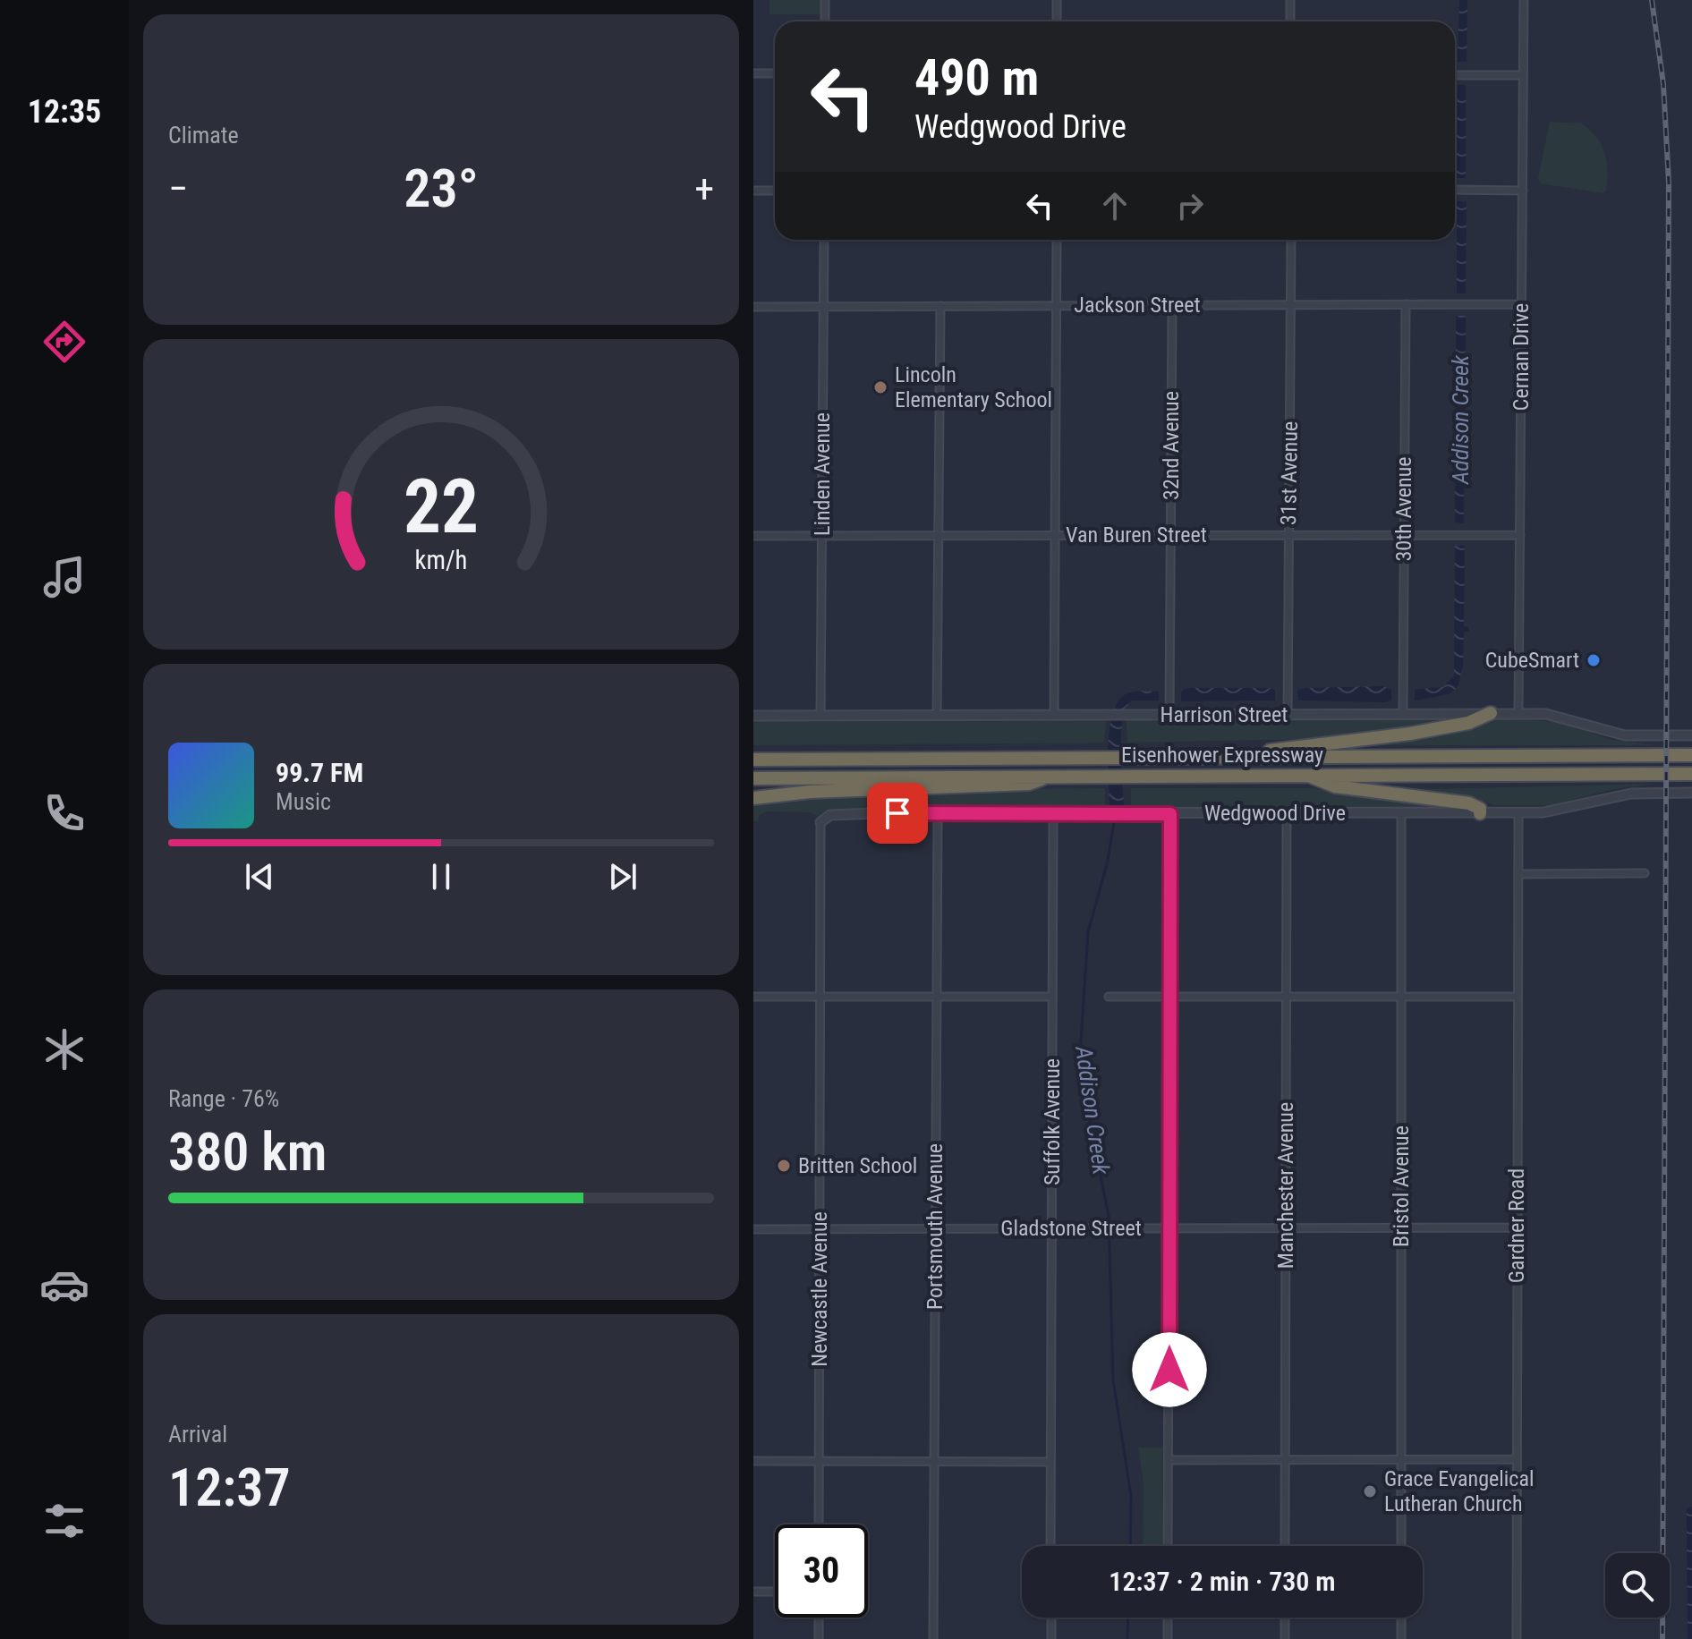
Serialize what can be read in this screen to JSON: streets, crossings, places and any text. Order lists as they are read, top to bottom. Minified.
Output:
{"streets":{"highway":["Eisenhower Expressway"],"street":["Jackson Street","Cernan Drive","32nd Avenue","31st Avenue","Linden Avenue","30th Avenue","Van Buren Street","Harrison Street","Wedgwood Drive","Suffolk Avenue","Manchester Avenue","Bristol Avenue","Gardner Road","Portsmouth Avenue","Gladstone Street","Newcastle Avenue"]},"crossings":[["Jackson Street","Cernan Drive"],["Jackson Street","32nd Avenue"],["Jackson Street","31st Avenue"],["Jackson Street","Linden Avenue"],["Jackson Street","30th Avenue"],["Cernan Drive","Van Buren Street"],["Cernan Drive","Harrison Street"],["32nd Avenue","Van Buren Street"],["32nd Avenue","Harrison Street"],["31st Avenue","Van Buren Street"],["31st Avenue","Harrison Street"],["Linden Avenue","Van Buren Street"],["Linden Avenue","Harrison Street"],["30th Avenue","Van Buren Street"],["30th Avenue","Harrison Street"],["Wedgwood Drive","Suffolk Avenue"],["Wedgwood Drive","Manchester Avenue"],["Wedgwood Drive","Bristol Avenue"],["Wedgwood Drive","Gardner Road"],["Wedgwood Drive","Portsmouth Avenue"],["Wedgwood Drive","Newcastle Avenue"],["Suffolk Avenue","Gladstone Street"],["Manchester Avenue","Gladstone Street"],["Bristol Avenue","Gladstone Street"],["Gardner Road","Gladstone Street"],["Portsmouth Avenue","Gladstone Street"],["Gladstone Street","Newcastle Avenue"]],"water":["Addison Creek"],"places":["Lincoln Elementary School","CubeSmart","Britten School","Grace Evangelical Lutheran Church"],"page":{"tabs":"12:35","tile":["Climate",["Range · 76%","380 km"],["Arrival","12:37"]],"turn":["490 m","Wedgwood Drive"],"heat":["−","23°","+"],"song":["99.7 FM","Music"],"limit":"30","trip":"12:37 · 2 min · 730 m","gauge":["22","km/h"]}}
